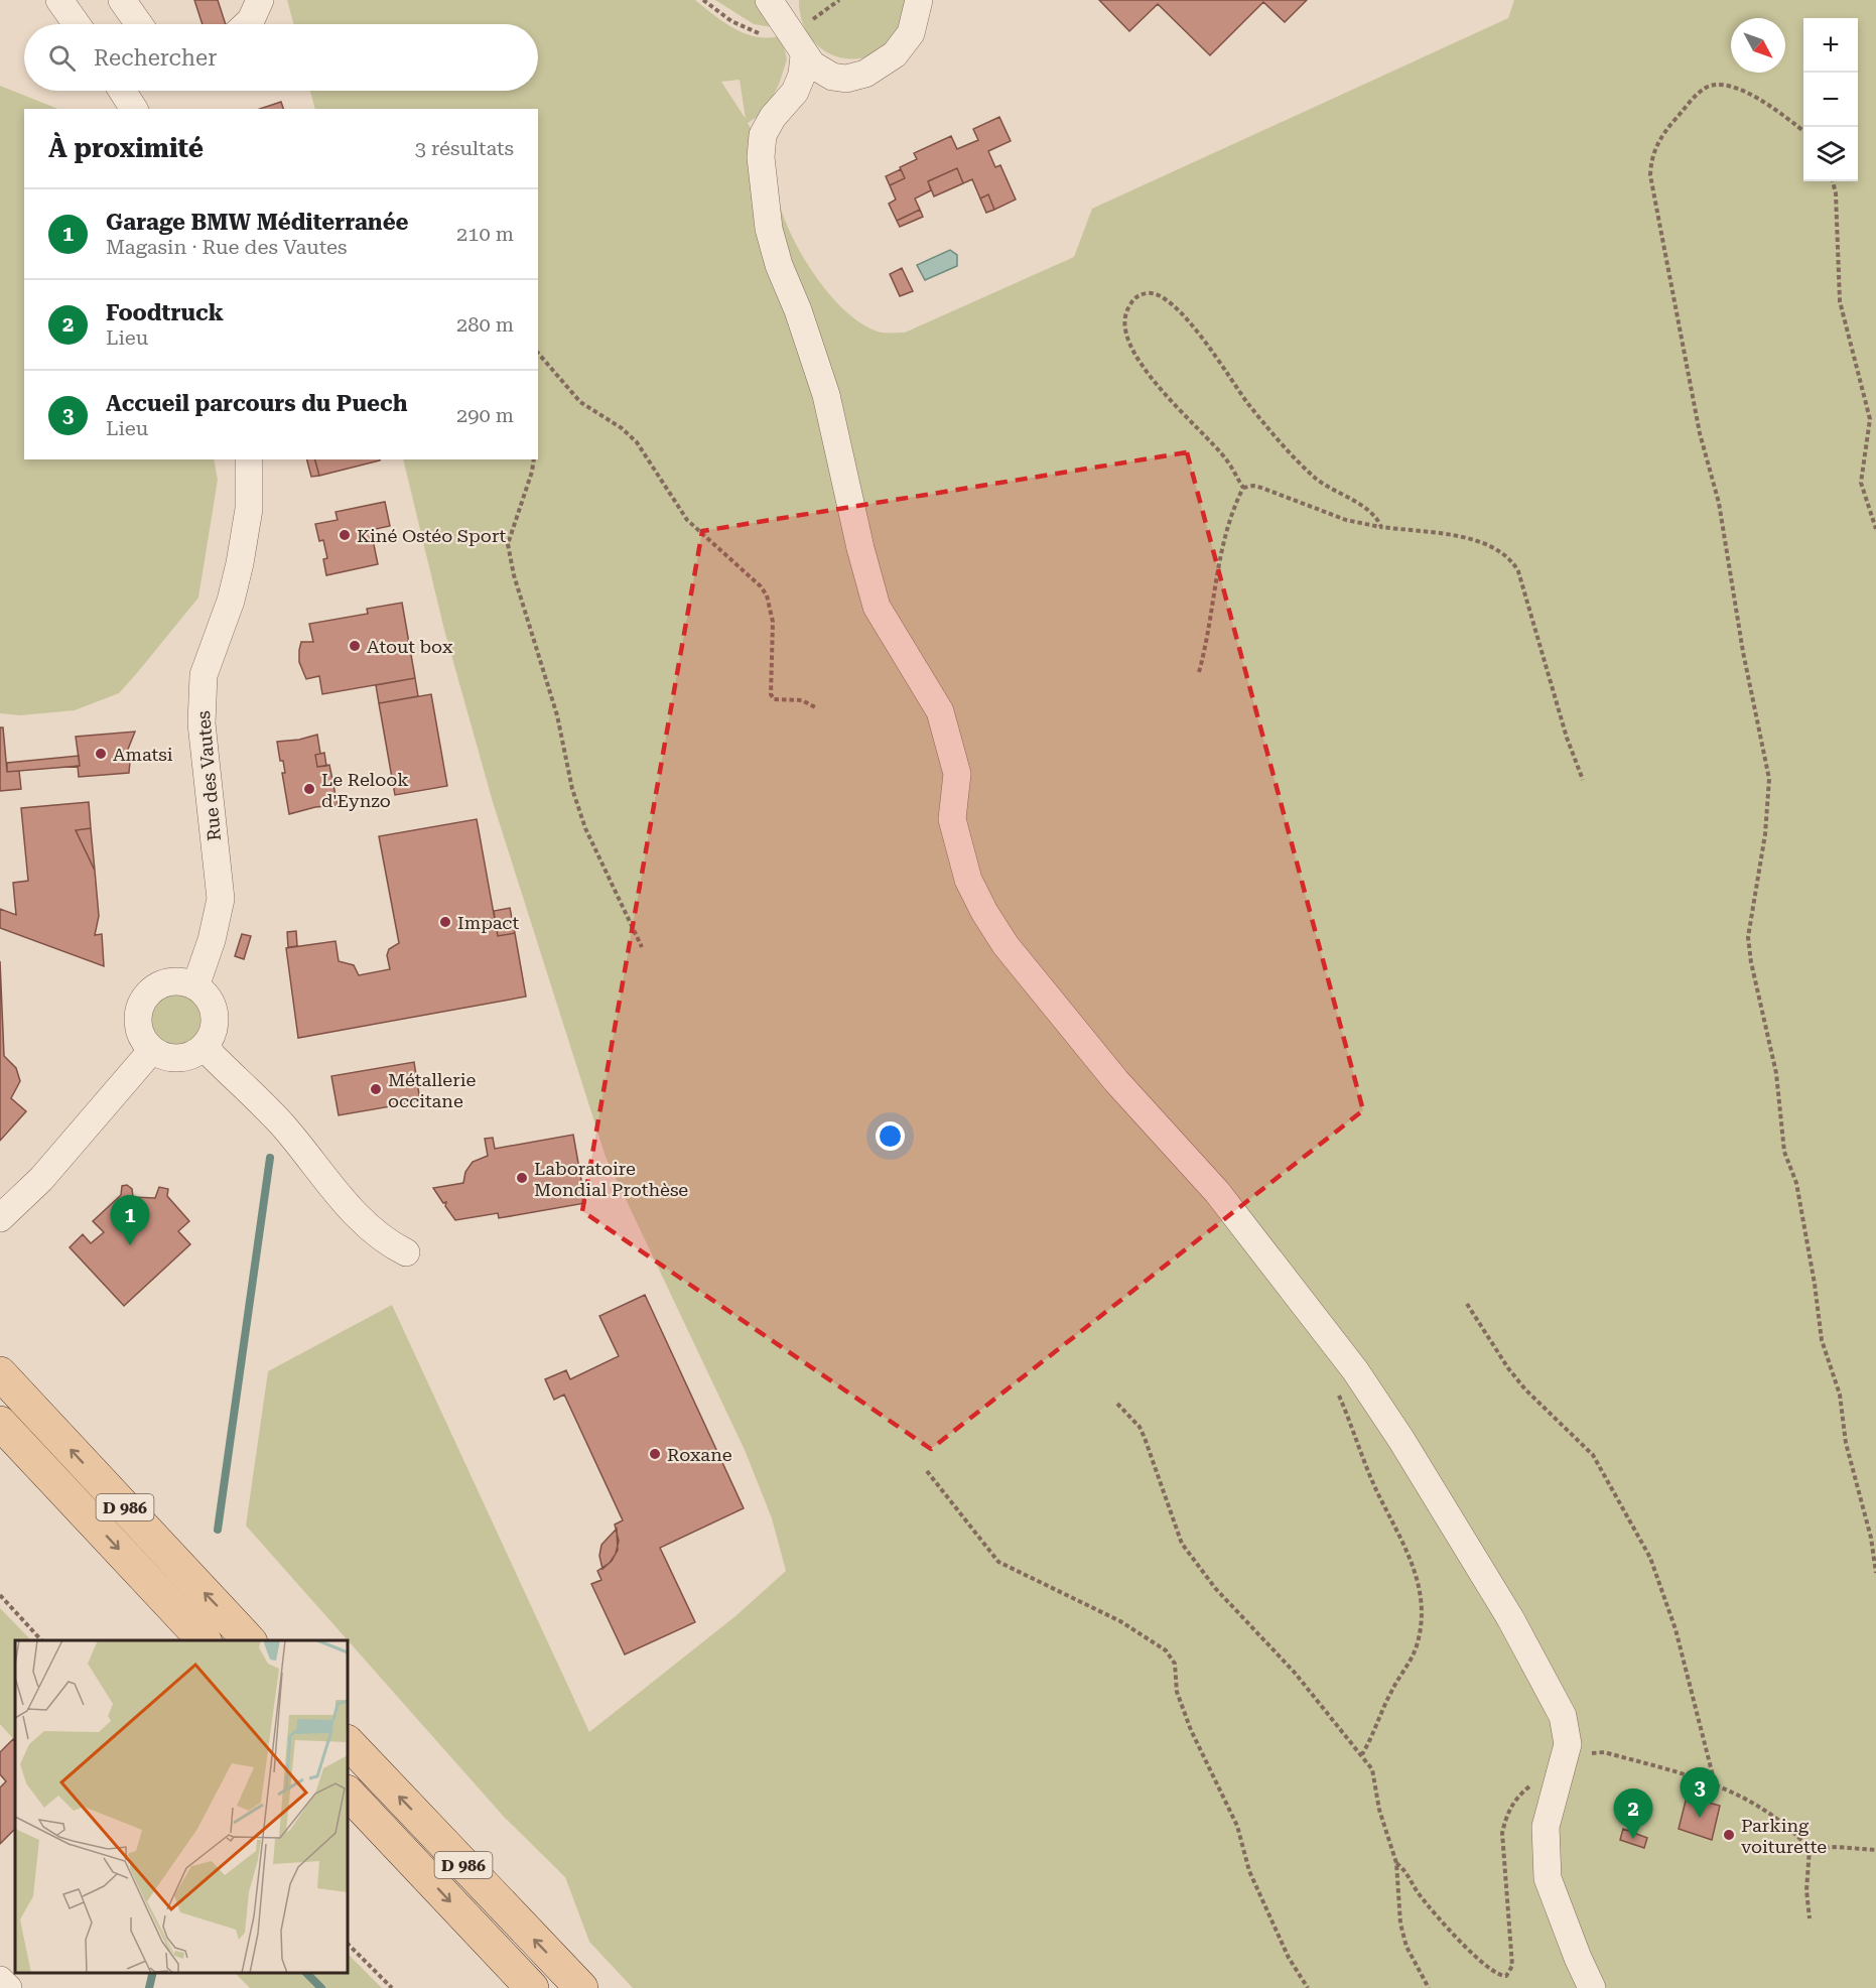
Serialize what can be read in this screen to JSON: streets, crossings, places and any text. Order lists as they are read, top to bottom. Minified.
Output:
{"streets":{"main road":["D 986"],"street":["Rue des Vautes"]},"places":["Kiné Ostéo Sport","Atout box","Amatsi","Le Relook d'Eynzo","Impact","Métallerie occitane","Laboratoire Mondial Prothèse","Roxane","Parking voiturette"],"north":"bottom right","page":{"map_buttons":["+","−"],"search":"Rechercher","heading":["À proximité","3 résultats"],"list":[{"mark":"1","name":"Garage BMW Méditerranée","note":"Magasin · Rue des Vautes","value":"210 m"},{"mark":"2","name":"Foodtruck","note":"Lieu","value":"280 m"},{"mark":"3","name":"Accueil parcours du Puech","note":"Lieu","value":"290 m"}],"pins":["1","3","2"]}}
